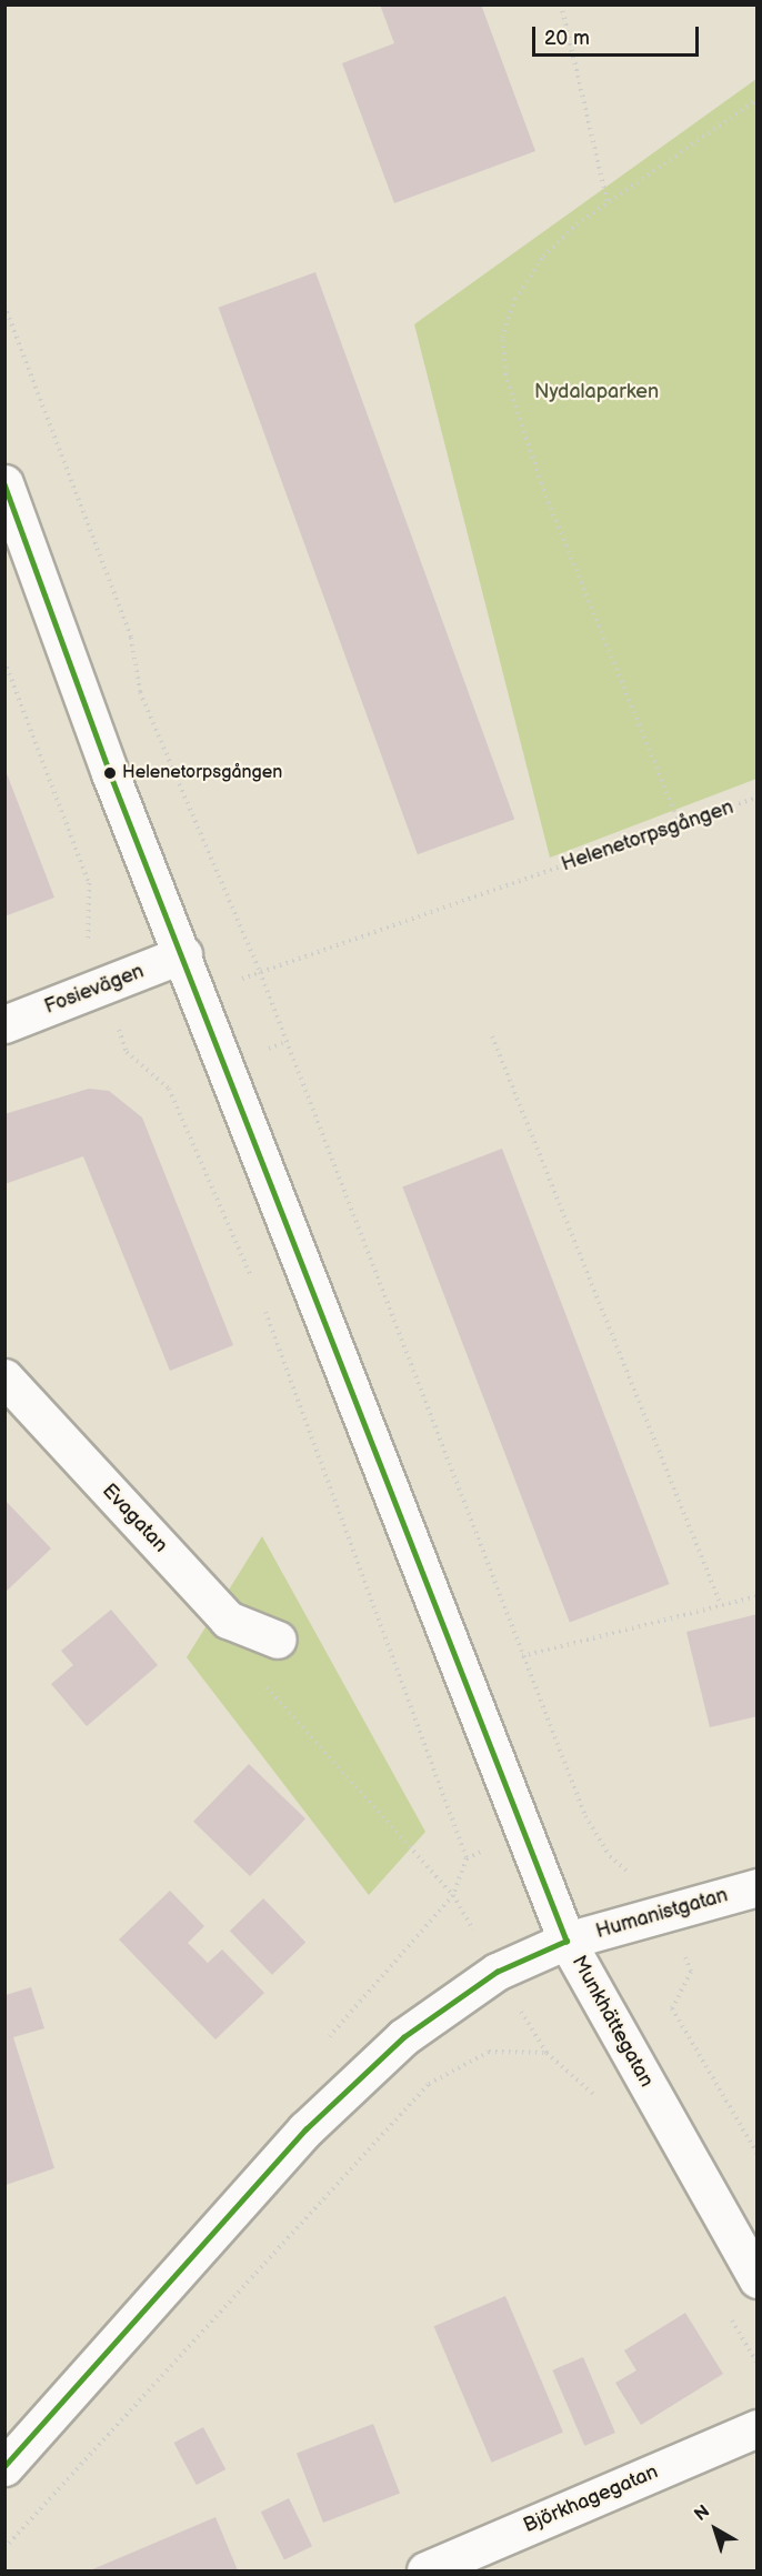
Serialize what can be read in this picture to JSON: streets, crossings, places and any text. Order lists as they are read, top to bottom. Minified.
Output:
{"streets":{"main road":["Fosievägen","Evagatan","Humanistgatan","Munkhättegatan","Björkhagegatan"],"path":["Helenetorpsgången"]},"crossings":[["Helenetorpsgången","Munkhättegatan"],["Fosievägen","Munkhättegatan"],["Humanistgatan","Munkhättegatan"]],"parks":["Nydalaparken"],"places":["Helenetorpsgången"],"scale_bar":"20 m","north":"top left"}
